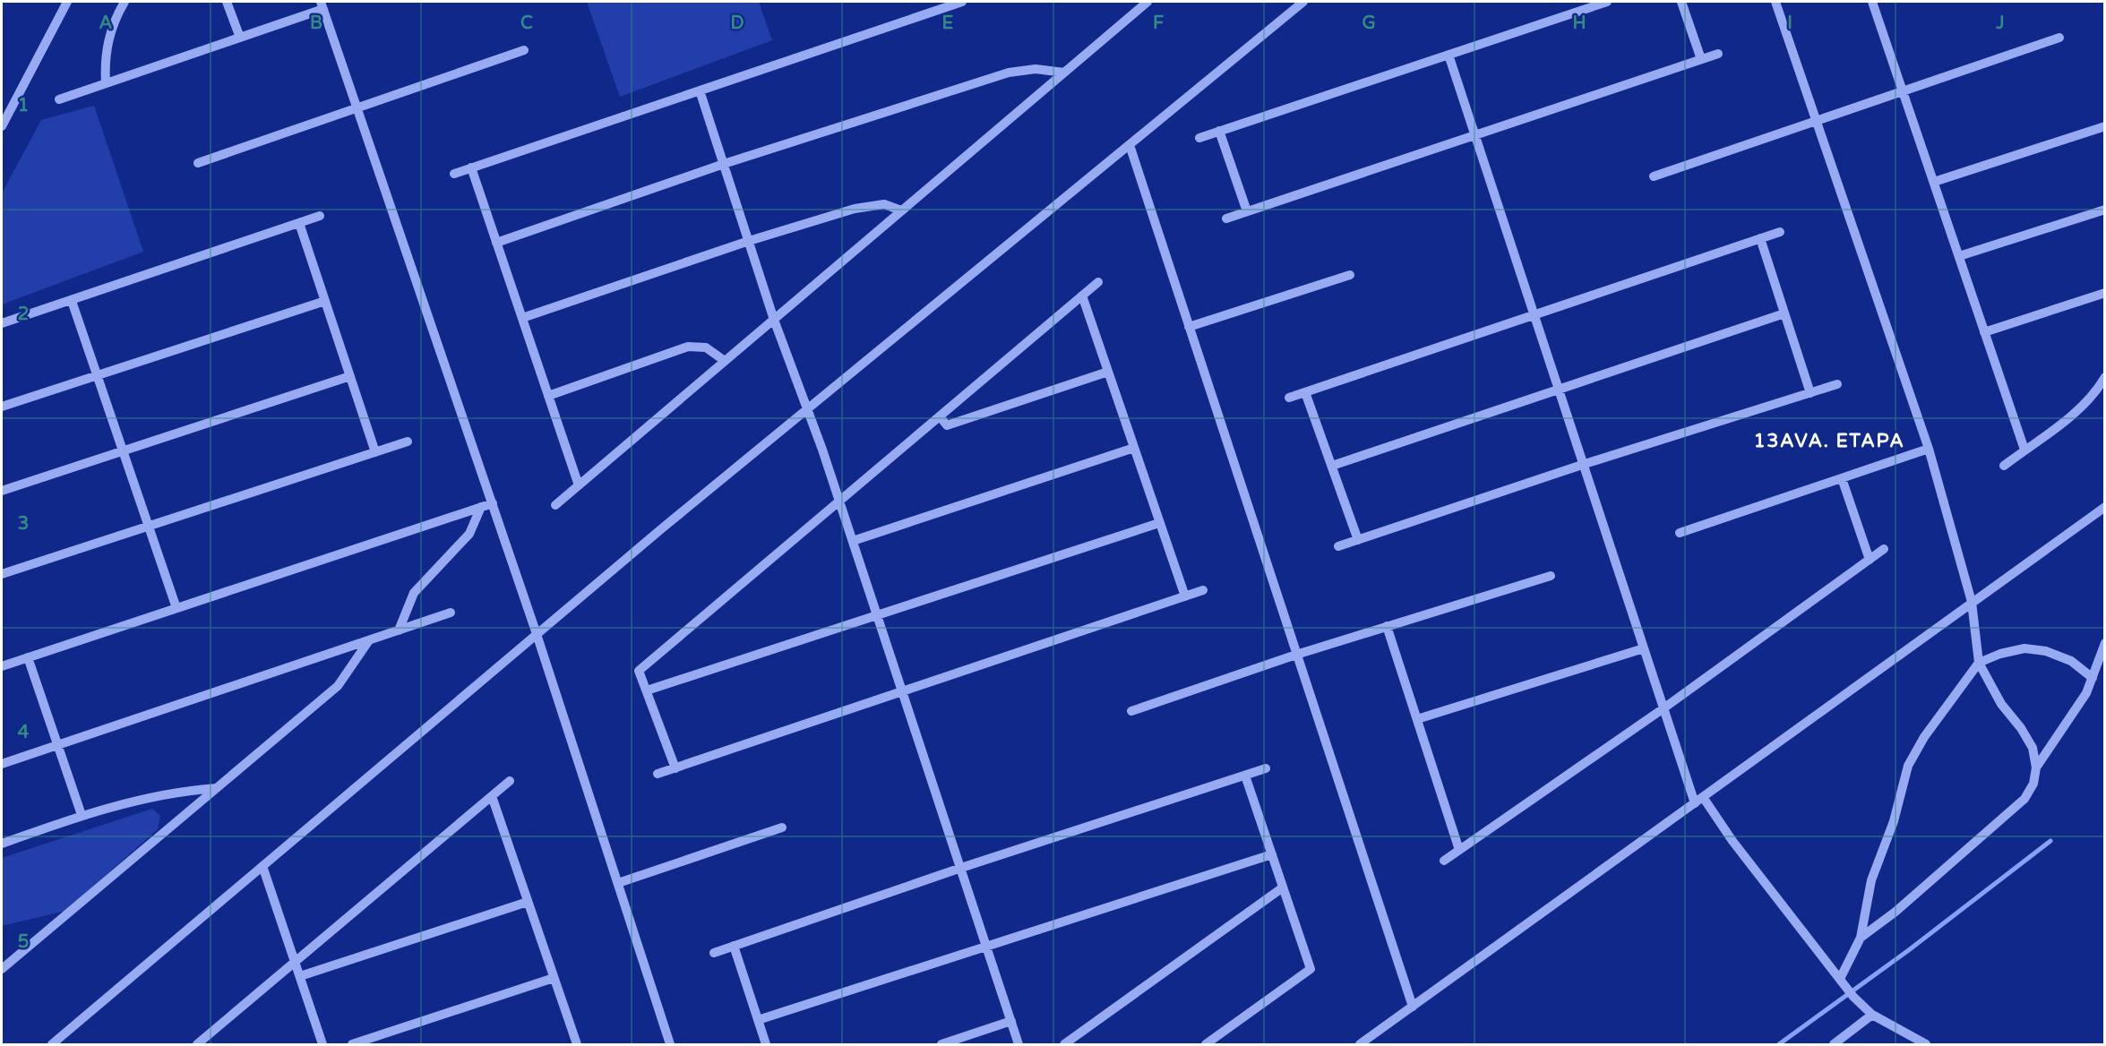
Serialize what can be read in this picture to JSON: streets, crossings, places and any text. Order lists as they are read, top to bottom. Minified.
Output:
{"districts":["13AVA. ETAPA"],"grid":{"columns":["A","B","C","D","E","F","G","H","I","J"],"rows":["1","2","3","4","5"]}}
